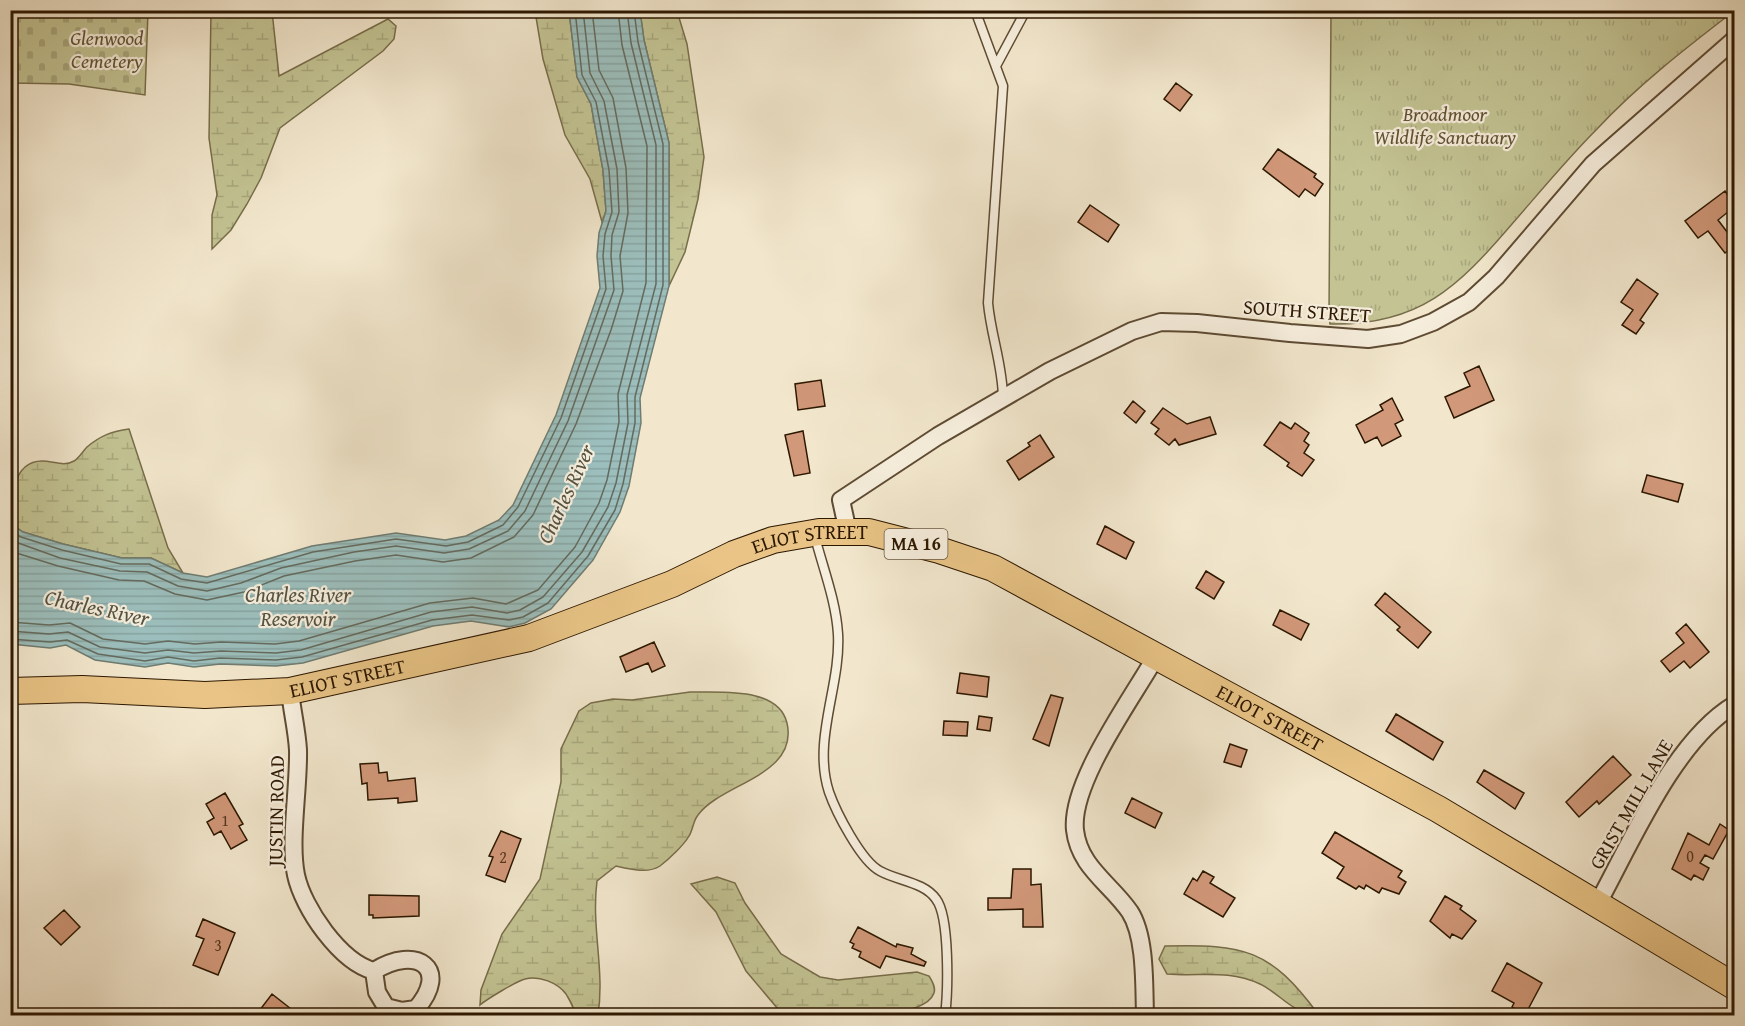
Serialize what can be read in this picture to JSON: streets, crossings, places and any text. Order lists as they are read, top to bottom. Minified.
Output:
{"streets":{"main road":["ELIOT STREET","MA 16"],"street":["SOUTH STREET","GRIST MILL LANE","JUSTIN ROAD"]},"crossings":[["SOUTH STREET","ELIOT STREET"],["ELIOT STREET","GRIST MILL LANE"],["ELIOT STREET","JUSTIN ROAD"]],"water":["Charles River","Charles River Reservoir"],"parks":["Glenwood Cemetery","Broadmoor Wildlife Sanctuary"],"house_numbers":["1","0","2","3"]}
